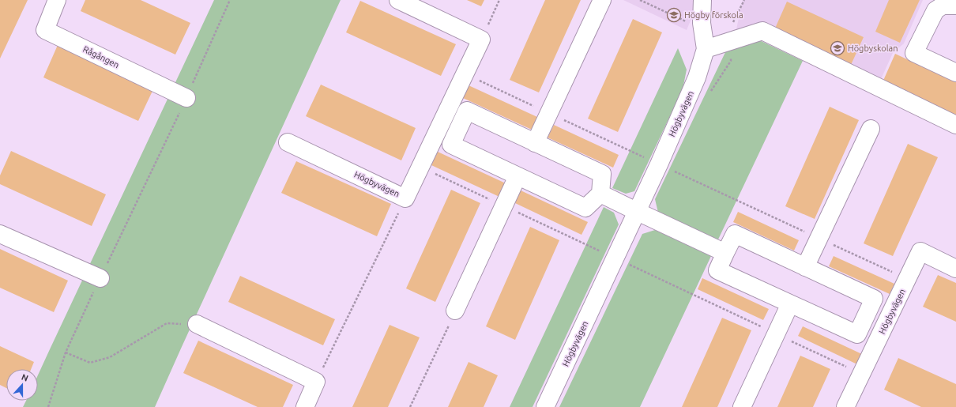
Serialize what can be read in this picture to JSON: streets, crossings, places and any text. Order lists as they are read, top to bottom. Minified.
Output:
{"streets":{"street":["Rågången","Högbyvägen"]},"places":{"school or university":["Högby förskola","Högbyskolan"]},"north":"top"}
